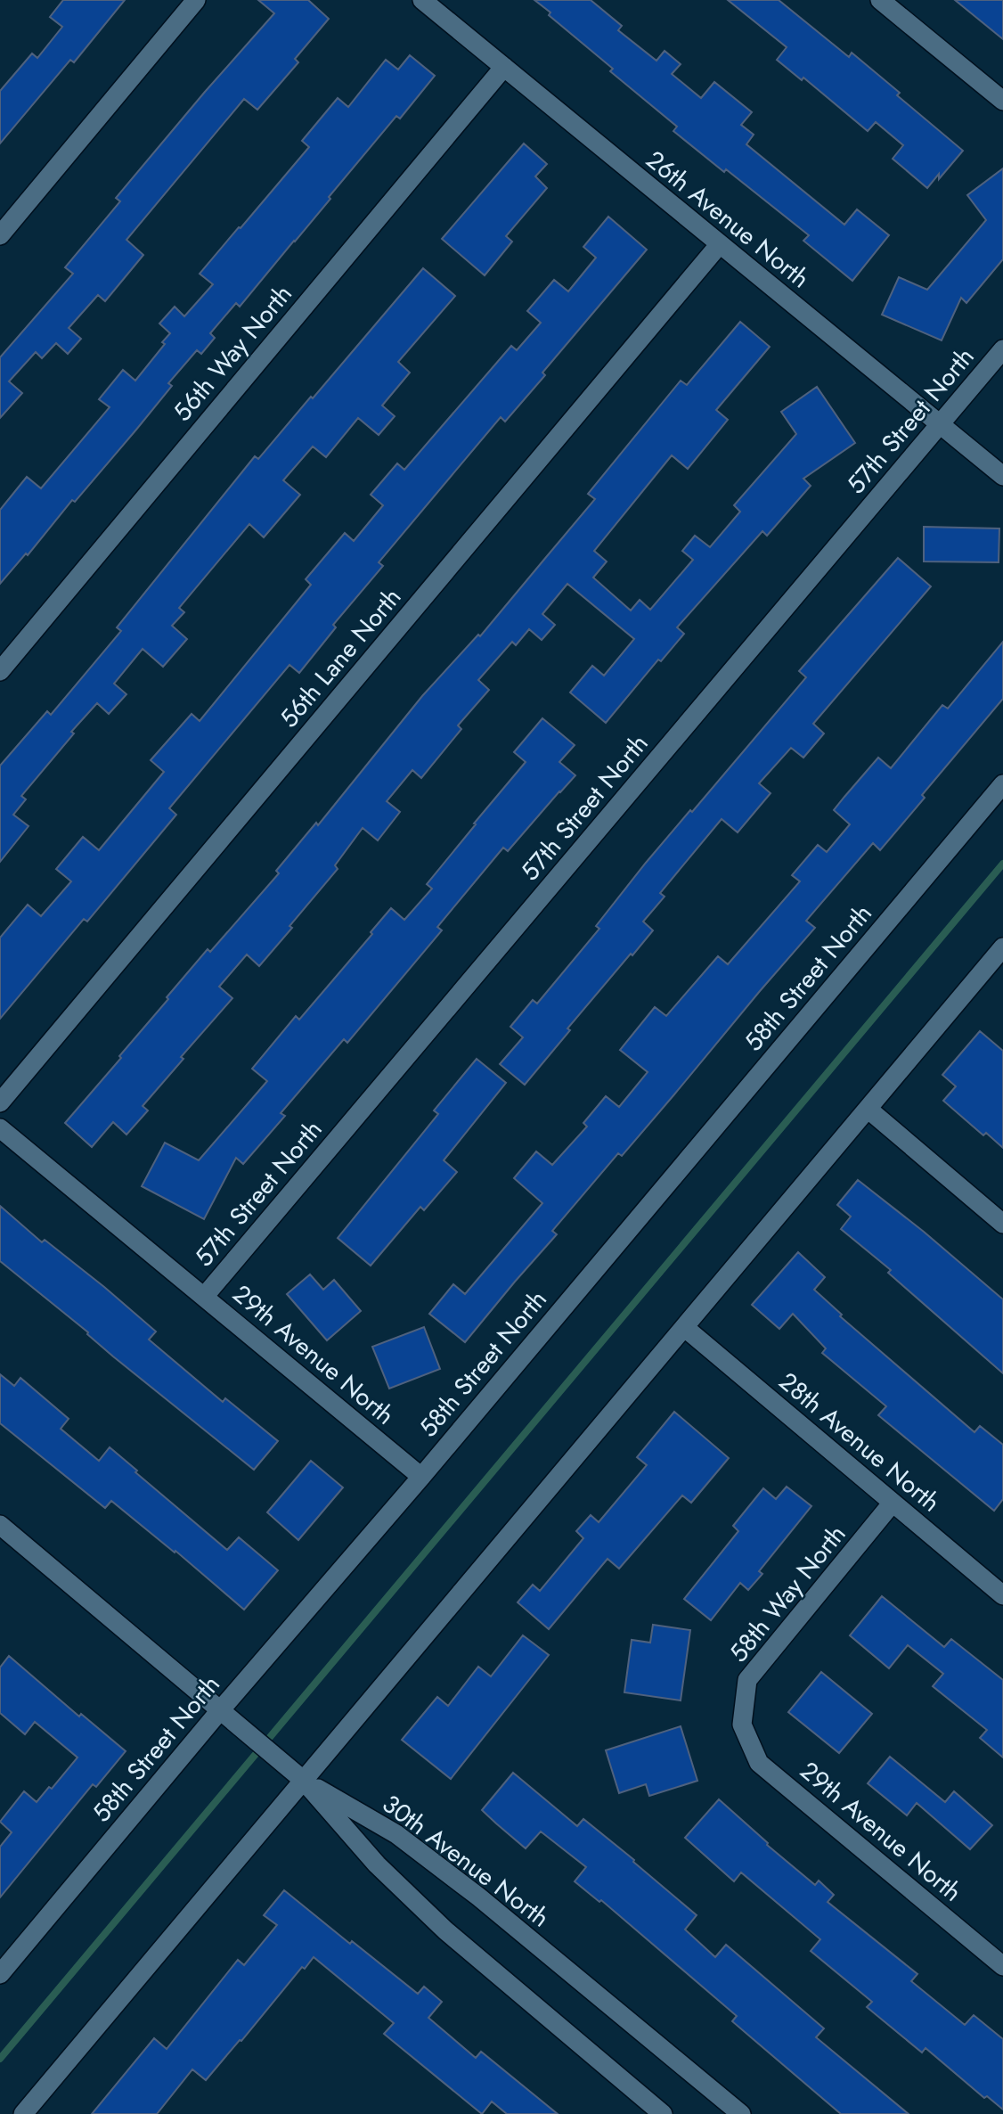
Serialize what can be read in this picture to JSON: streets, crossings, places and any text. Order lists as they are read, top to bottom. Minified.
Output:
{"streets":{"street":["26th Avenue North","56th Way North","57th Street North","56th Lane North","58th Street North","29th Avenue North","28th Avenue North","58th Way North","30th Avenue North"]},"crossings":[["26th Avenue North","56th Way North"],["26th Avenue North","57th Street North"],["26th Avenue North","56th Lane North"],["57th Street North","29th Avenue North"],["58th Street North","29th Avenue North"],["29th Avenue North","58th Way North"],["28th Avenue North","58th Way North"]]}
